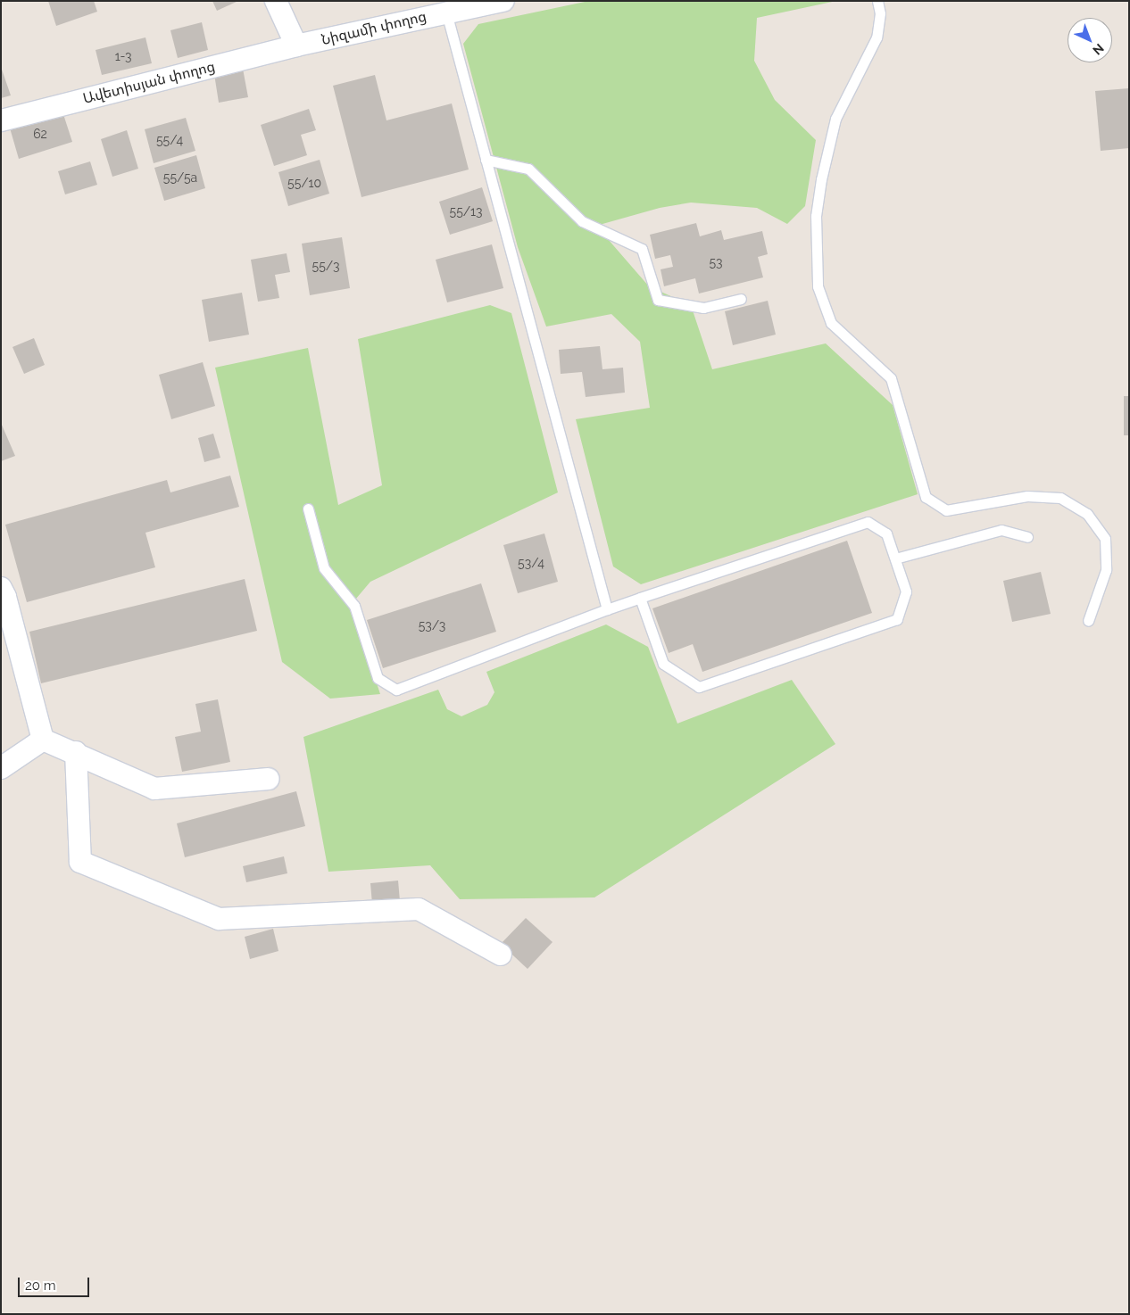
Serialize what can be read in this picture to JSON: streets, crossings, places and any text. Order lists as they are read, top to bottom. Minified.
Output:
{"streets":{"street":["Նիզամի փողոց","Ավետիսյան փողոց"]},"crossings":[["Նիզամի փողոց","Ավետիսյան փողոց"]],"house_numbers":["1-3","62","55/4","55/5a","55/10","55/13","53","55/3","53/4","53/3"],"scale_bar":"20 m","north":"bottom right"}
